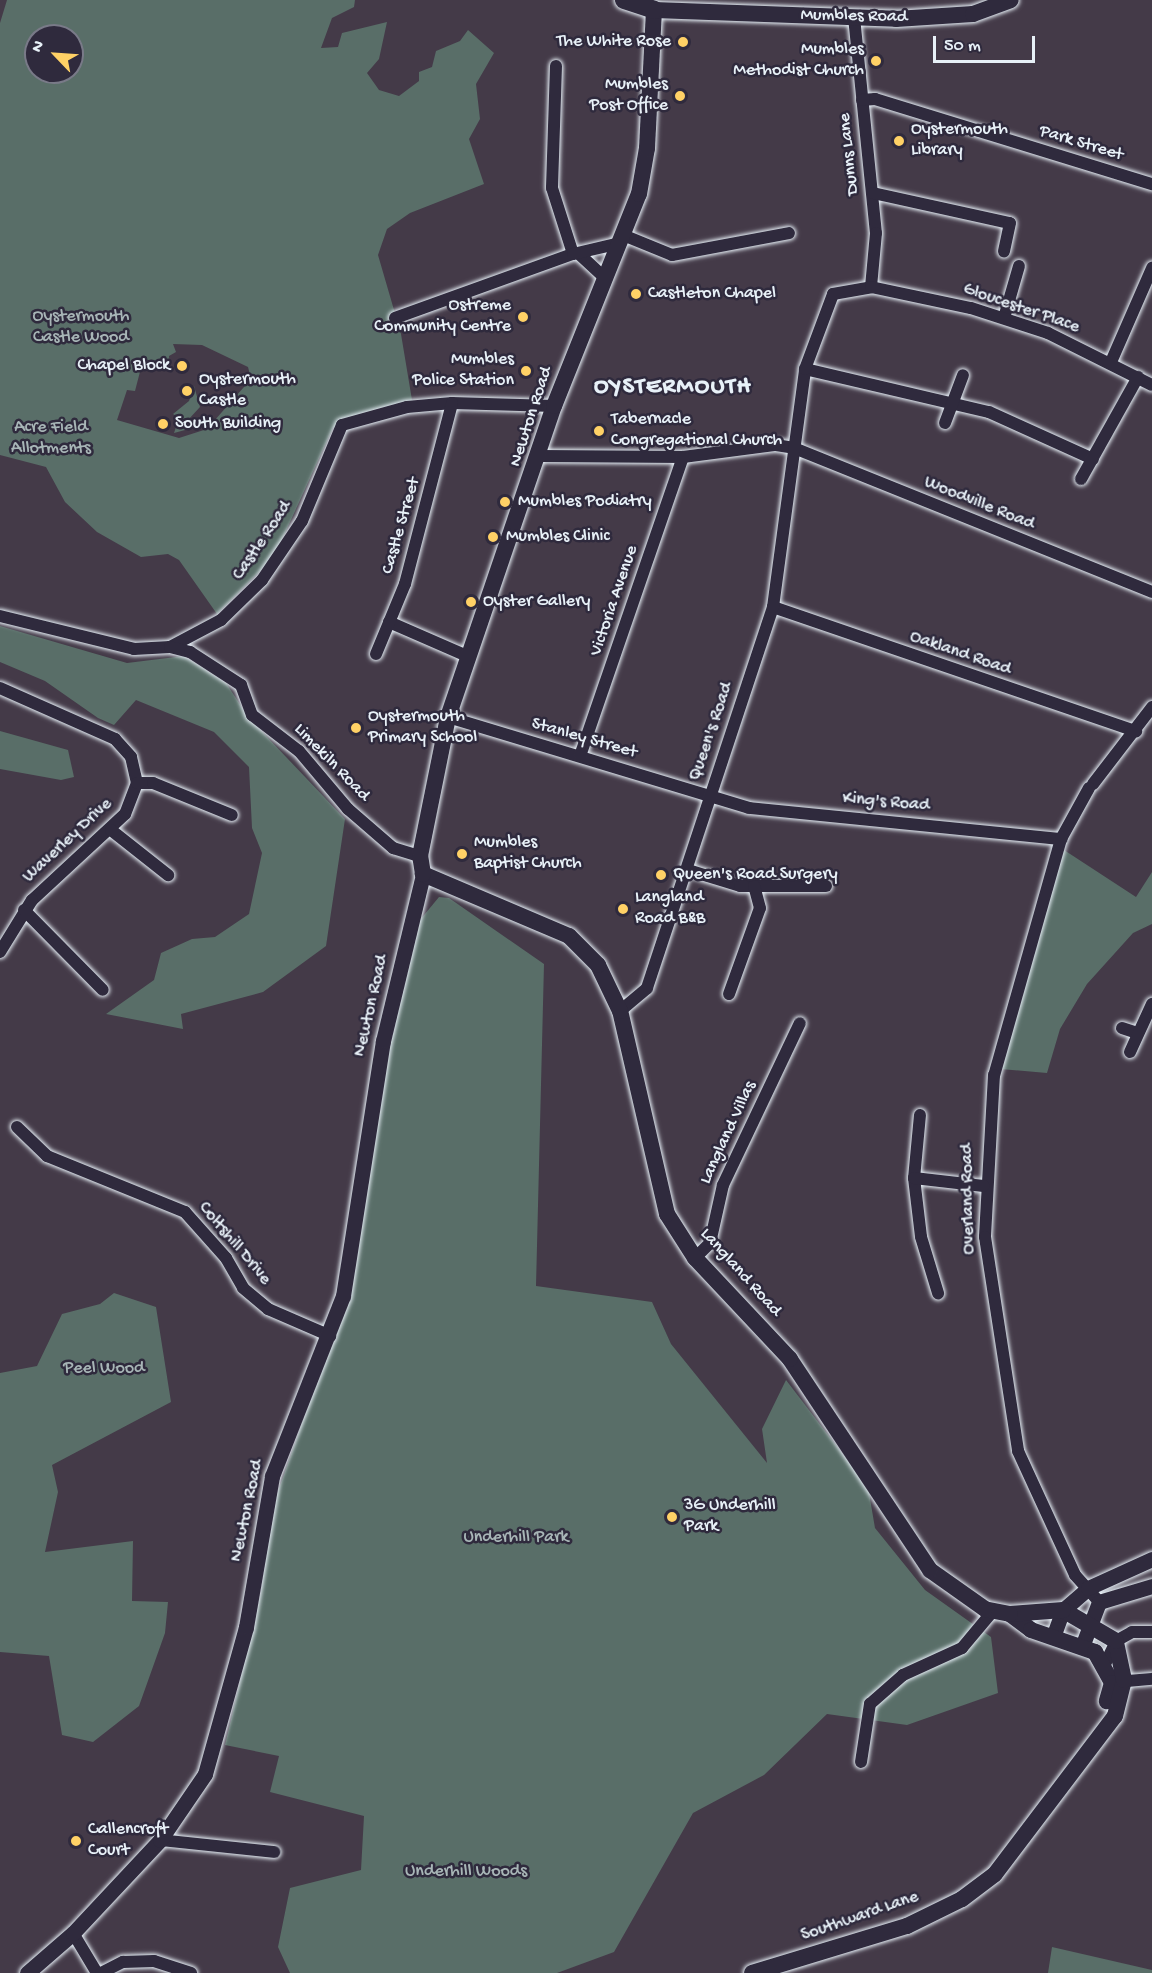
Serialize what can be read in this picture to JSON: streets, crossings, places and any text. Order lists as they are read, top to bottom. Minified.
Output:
{"streets":{"main road":["Mumbles Road","Newton Road","Langland Road","Southward Lane"],"street":["Park Street","Dunns Lane","Gloucester Place","Woodville Road","Castle Street","Castle Road","Victoria Avenue","Oakland Road","Queen's Road","Stanley Street","Limekiln Road","King's Road","Waverley Drive","Langland Villas","Overland Road","Coltshill Drive"]},"crossings":[["Mumbles Road","Dunns Lane"],["Mumbles Road","Newton Road"],["Park Street","Dunns Lane"],["Dunns Lane","Gloucester Place"],["Dunns Lane","Queen's Road"],["Gloucester Place","Queen's Road"],["Newton Road","Woodville Road"],["Newton Road","Castle Road"],["Newton Road","Stanley Street"],["Newton Road","Limekiln Road"],["Newton Road","Coltshill Drive"],["Newton Road","Langland Road"],["Woodville Road","Victoria Avenue"],["Woodville Road","Queen's Road"],["Castle Street","Castle Road"],["Castle Road","Limekiln Road"],["Victoria Avenue","Stanley Street"],["Oakland Road","Queen's Road"],["Oakland Road","Overland Road"],["Queen's Road","Stanley Street"],["Queen's Road","King's Road"],["Queen's Road","Langland Road"],["Stanley Street","King's Road"],["King's Road","Overland Road"],["Langland Villas","Langland Road"],["Langland Road","Southward Lane"]],"districts":["OYSTERMOUTH"],"parks":["Oystermouth Castle Wood","Acre Field Allotments","Peel Wood","Underhill Park","Underhill Woods"],"places":["The White Rose","Mumbles Methodist Church","Mumbles Post Office","Oystermouth Library","Castleton Chapel","Ostreme Community Centre","Chapel Block","Mumbles Police Station","Oystermouth Castle","South Building","Tabernacle Congregational Church","Mumbles Podiatry","Mumbles Clinic","Oyster Gallery","Oystermouth Primary School","Mumbles Baptist Church","Queen's Road Surgery","Langland Road B&B","3G Underhill Park","Callencroft Court"],"scale_bar":"50 m","north":"top left"}
